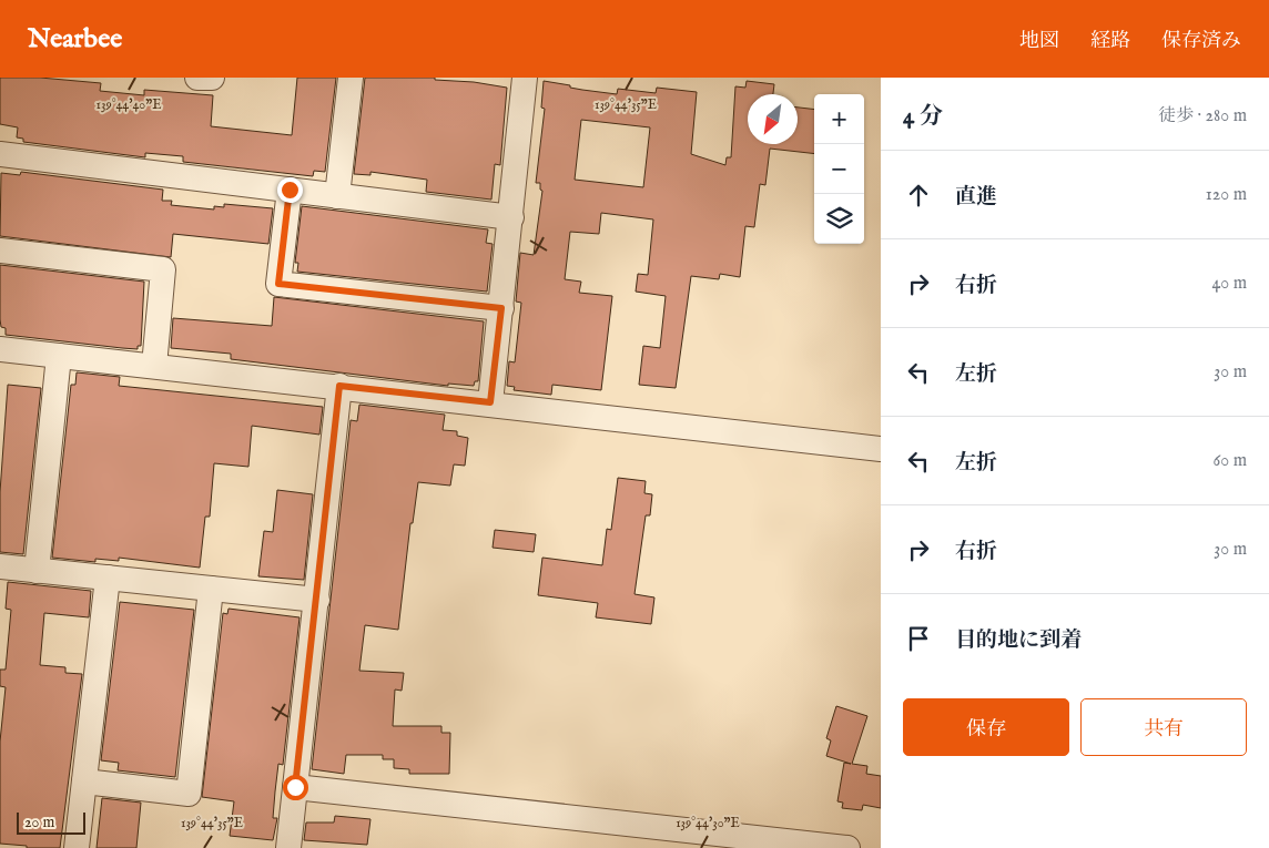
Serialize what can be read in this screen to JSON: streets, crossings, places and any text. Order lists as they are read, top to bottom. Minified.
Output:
{"scale_bar":"20 m","north":"bottom left","page":{"header":"Nearbee","nav":["地図","経路","保存済み"],"heading":["4 分","徒歩 · 280 m"],"map_buttons":["+","−"],"list":[["直進","120 m"],["右折","40 m"],["左折","30 m"],["左折","60 m"],["右折","30 m"],"目的地に到着"],"buttons":["保存","共有"],"scale":"20 m"},"coordinates":["139°44'40\"E","139°44'35\"E","139°44'30\"E"]}
